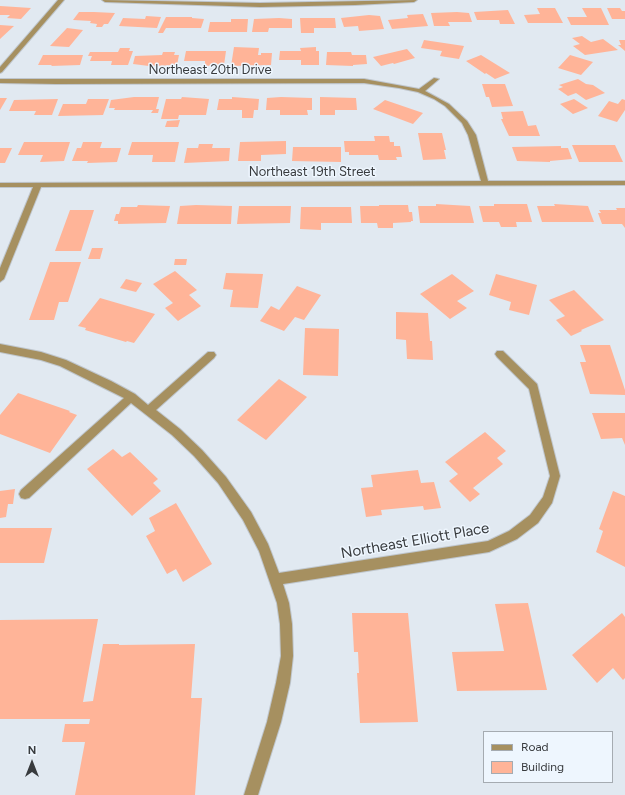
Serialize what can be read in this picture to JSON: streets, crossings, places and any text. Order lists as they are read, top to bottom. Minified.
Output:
{"streets":{"street":["Northeast 20th Drive","Northeast 19th Street","Northeast Elliott Place"]},"crossings":[["Northeast 20th Drive","Northeast 19th Street"]],"legend":["Road","Building"],"north":"top"}
